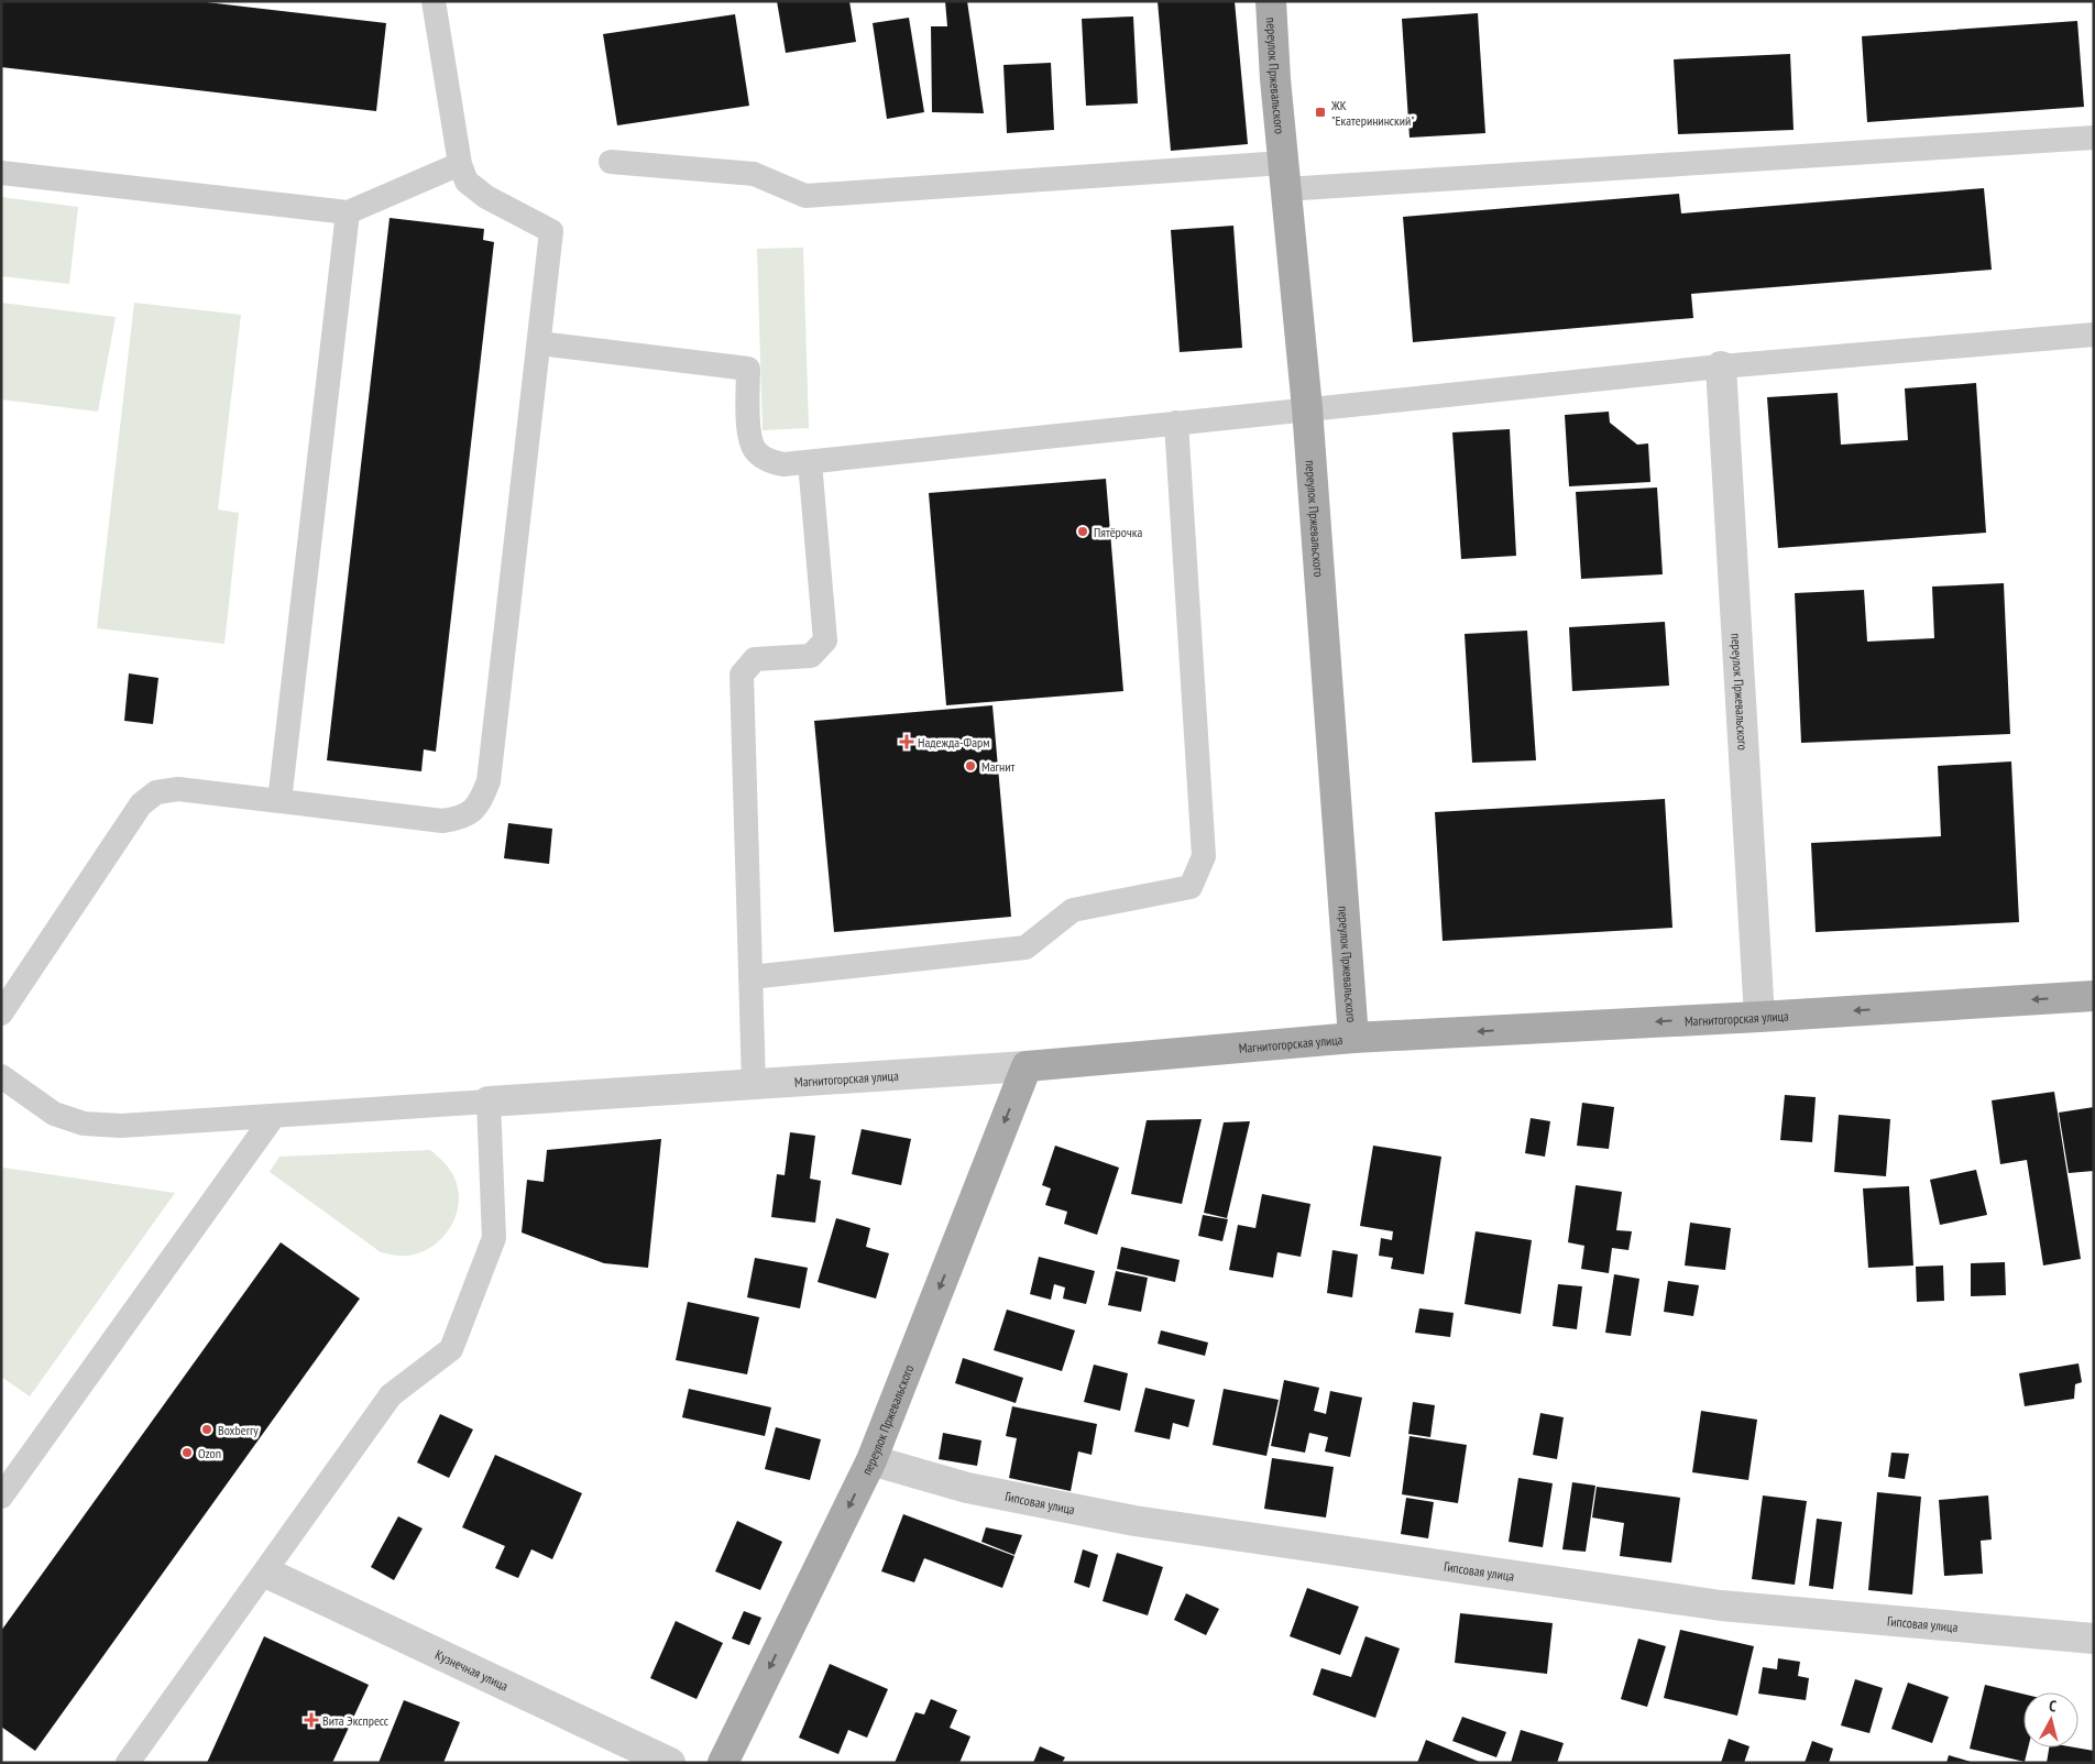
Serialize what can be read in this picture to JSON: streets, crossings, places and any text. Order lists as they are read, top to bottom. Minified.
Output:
{"streets":{"main road":["переулок Пржевальского","Магнитогорская улица"],"street":["Гипсовая улица","Кузнечная улица"]},"crossings":[["переулок Пржевальского","Магнитогорская улица"],["переулок Пржевальского","Гипсовая улица"]],"one_way":["Магнитогорская улица"],"places":{"transit":["ЖК \"Екатерининский\""],"other":["Пятёрочка","Магнит","Boxberry","Ozon"],"health":["Надежда-Фарм","Вита Экспресс"]},"north":"top"}
